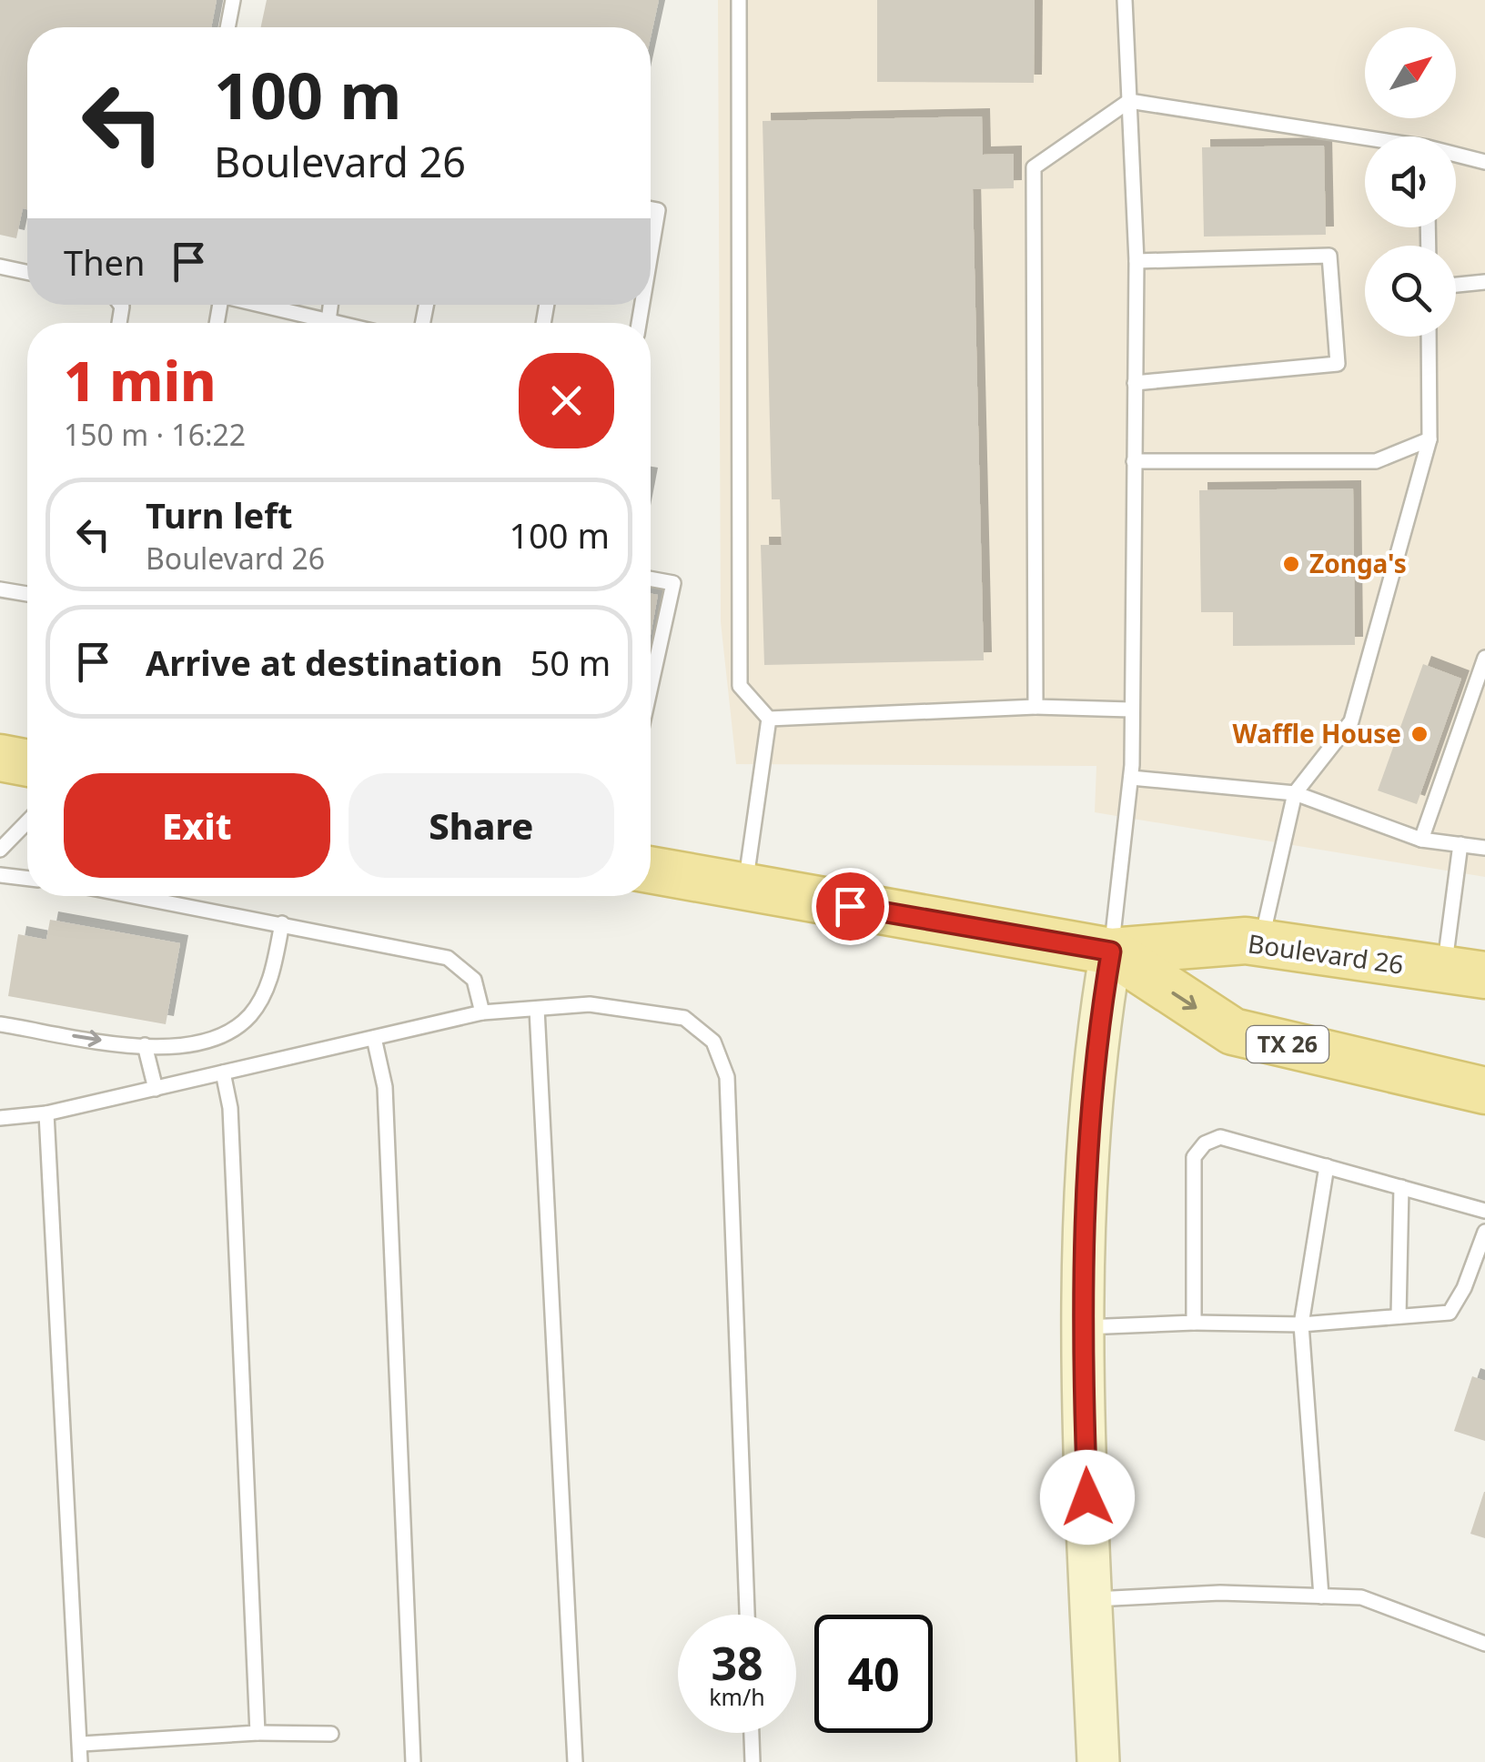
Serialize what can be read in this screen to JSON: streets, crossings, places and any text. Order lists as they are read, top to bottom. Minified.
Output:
{"streets":{"main road":["Boulevard 26","TX 26"]},"places":["Zonga's","Waffle House"],"north":"top right","page":{"turn":["100 m","Boulevard 26"],"then":"Then","heading":["1 min","150 m · 16:22"],"list":[{"name":"Turn left","note":"Boulevard 26","value":"100 m"},{"name":"Arrive at destination","value":"50 m"}],"buttons":["Exit","Share"],"speed":"38 km/h","limit":"40"}}
